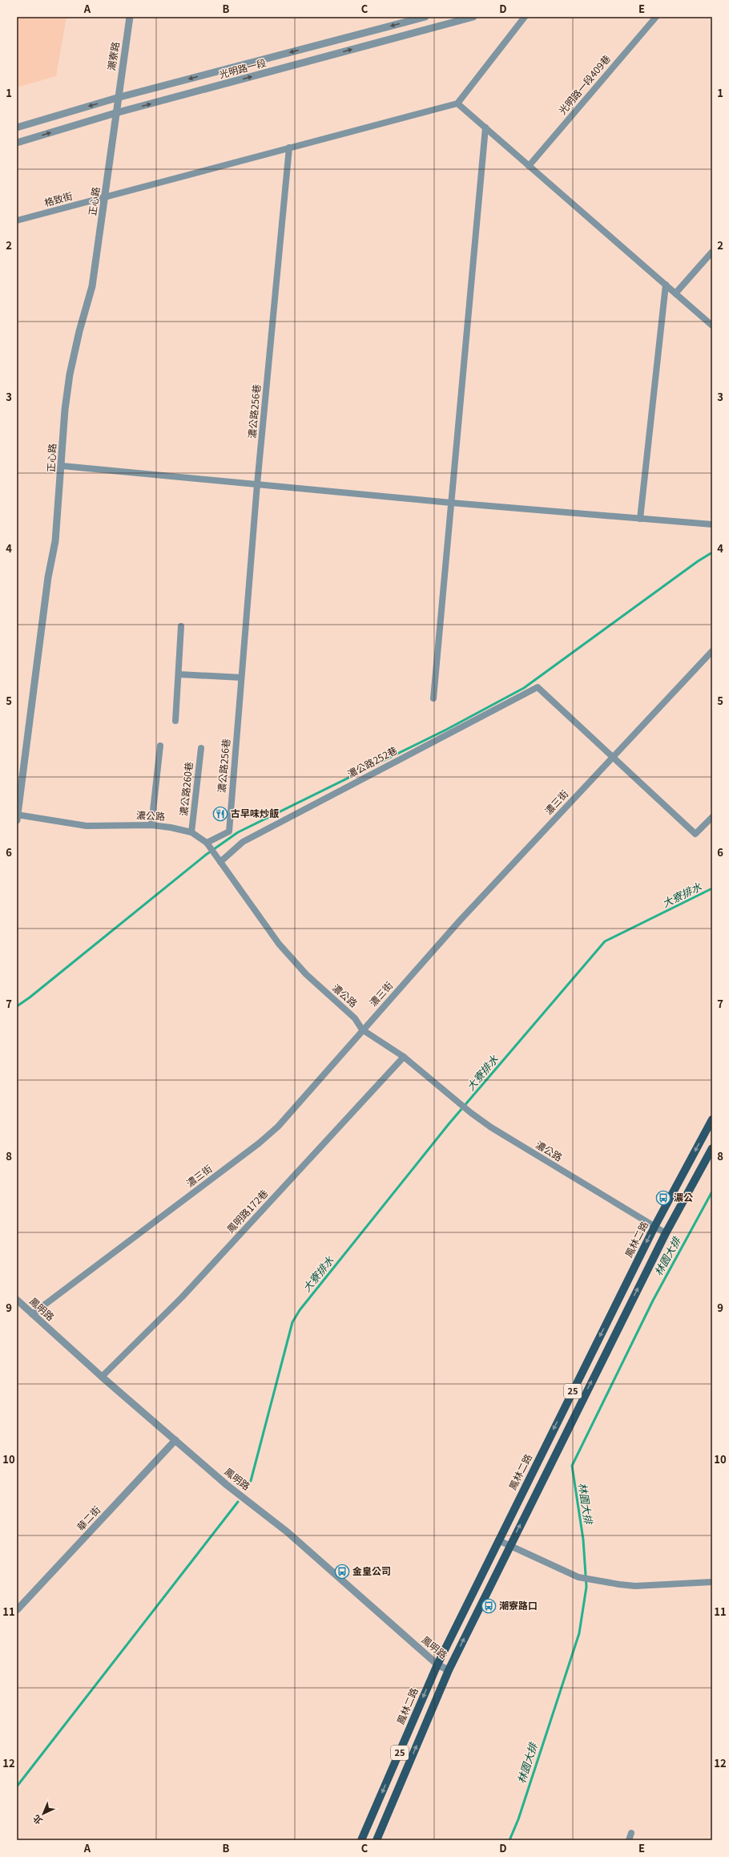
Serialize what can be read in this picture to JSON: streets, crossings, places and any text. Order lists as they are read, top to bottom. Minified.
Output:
{"streets":{"main road":["鳳林二路","25"],"street":["潮寮路","光明路一段","光明路一段409巷","格致街","正心路","濃公路256巷","濃公路252巷","濃公路260巷","濃三街","濃公路","鳳明路172巷","鳳明路","華二街"]},"crossings":[["潮寮路","光明路一段"],["潮寮路","正心路"],["光明路一段","正心路"],["格致街","正心路"],["格致街","濃公路256巷"],["正心路","濃公路"],["濃公路256巷","濃公路"],["濃公路252巷","濃三街"],["濃公路252巷","濃公路"],["濃公路260巷","濃公路"],["濃三街","濃公路"],["濃三街","鳳明路"],["濃公路","鳳明路172巷"],["濃公路","鳳林二路"],["濃公路","25"],["鳳明路172巷","鳳明路"],["鳳林二路","鳳明路"],["鳳明路","25"],["鳳明路","華二街"]],"water":["大寮排水","林園大排"],"places":{"restaurant":["古早味炒飯"],"bus stop":["濃公","金皇公司","潮寮路口"]},"north":"bottom left","grid":{"columns":["A","B","C","D","E"],"rows":["1","2","3","4","5","6","7","8","9","10","11","12"]}}
